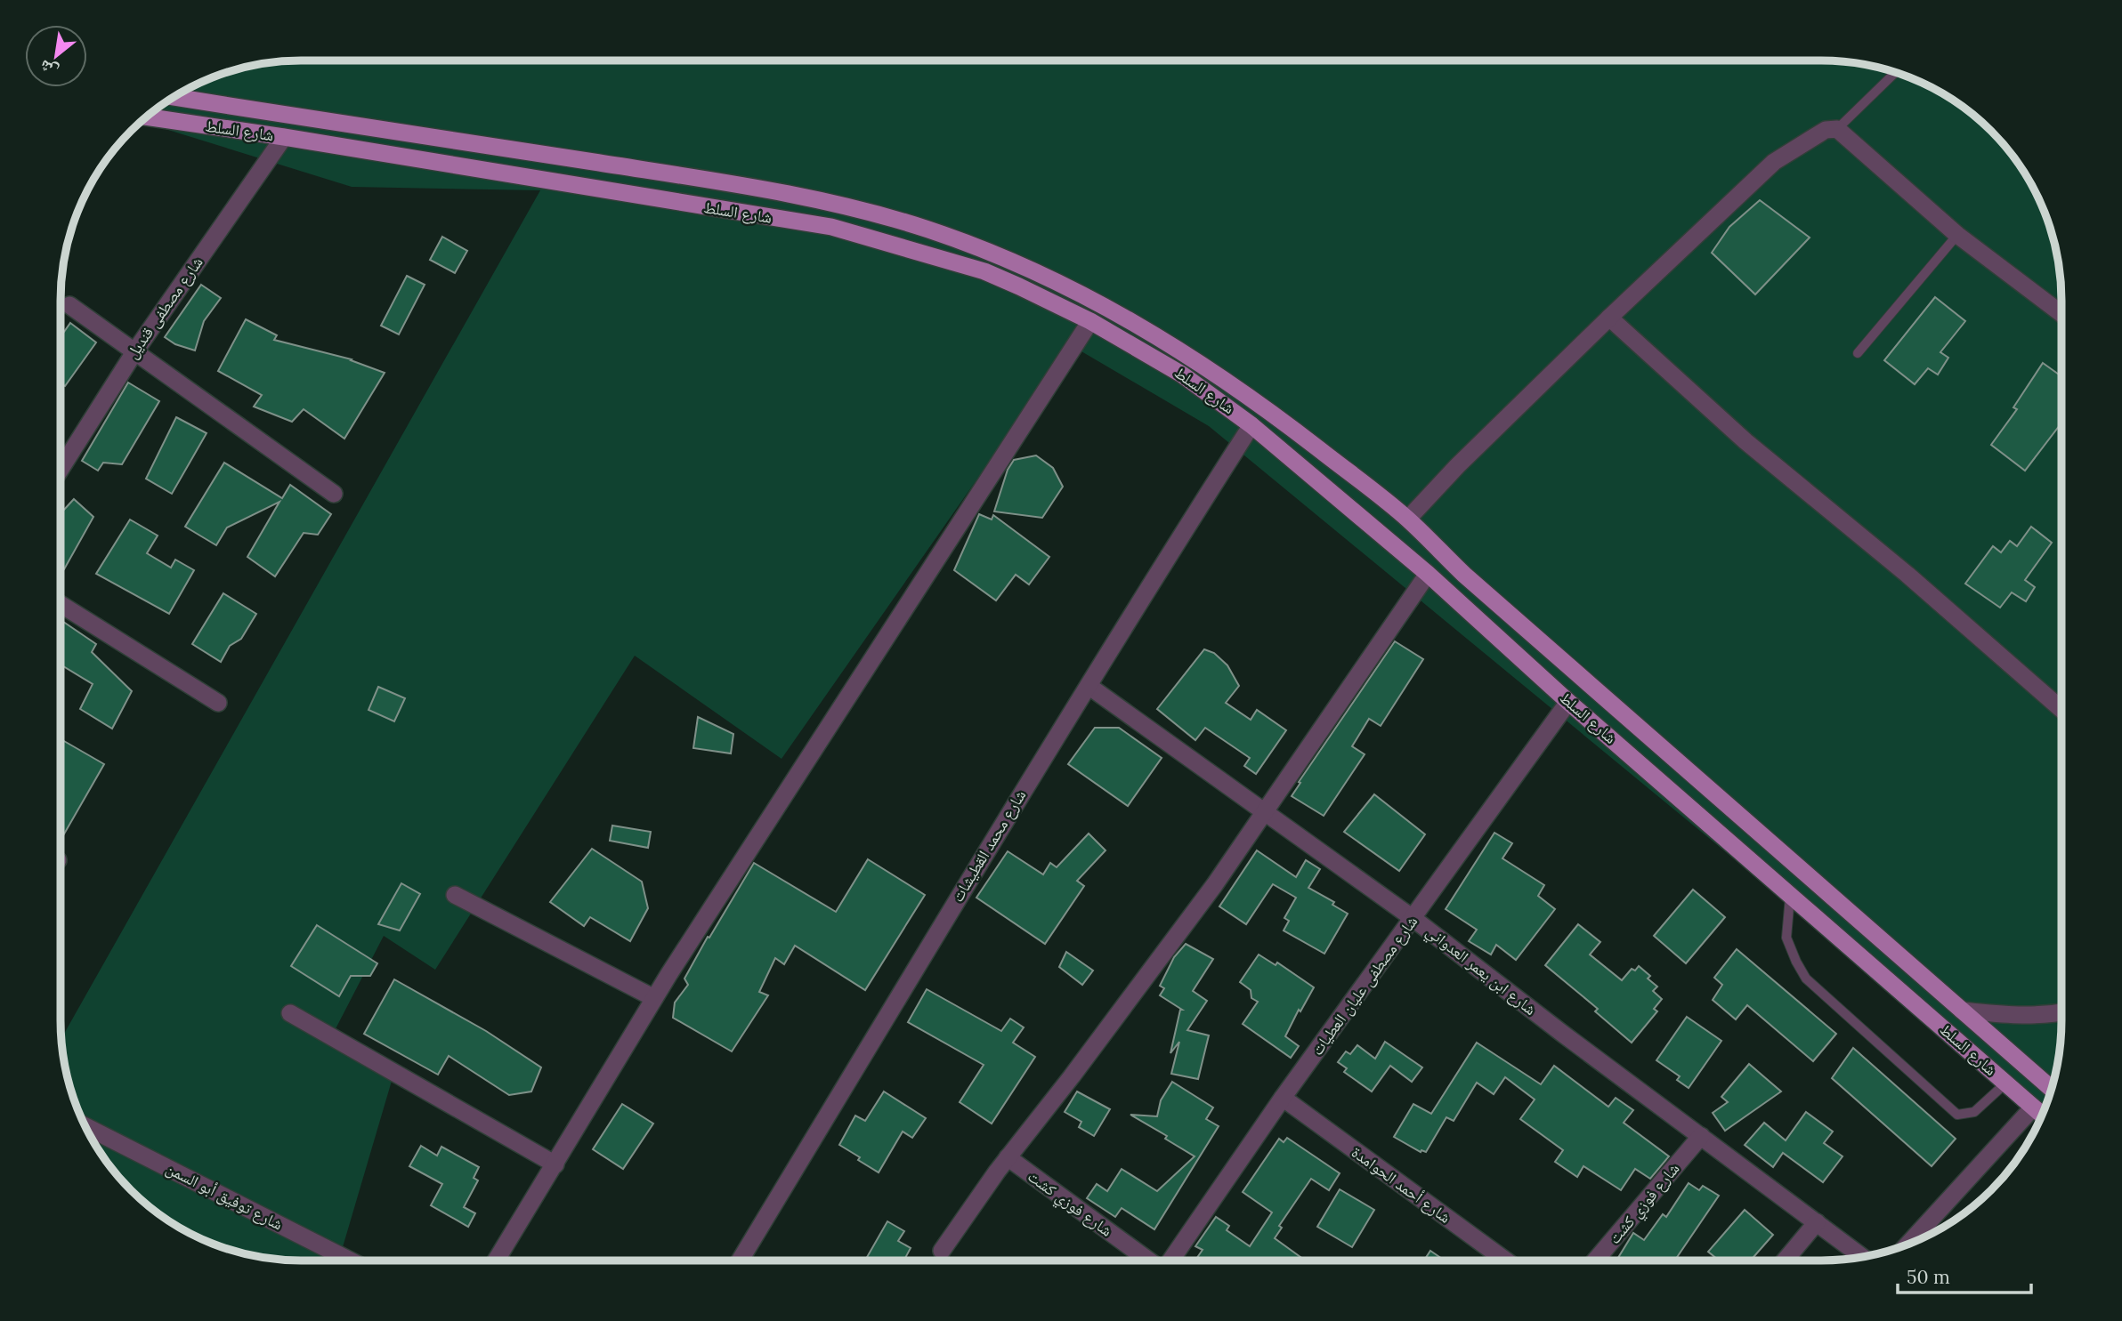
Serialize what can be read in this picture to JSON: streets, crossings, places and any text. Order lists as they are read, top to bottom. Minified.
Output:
{"streets":{"main road":["شارع السلط"],"street":["شارع مصطفى قنديل","شارع محمد القطيشات","شارع ابن يعمر العدواني","شارع مصطفى عليان العطيات","شارع أحمد الحوامدة","شارع توفيق أبو السمن","شارع فوزي كشت"]},"crossings":[["شارع السلط","شارع مصطفى قنديل"],["شارع السلط","شارع محمد القطيشات"],["شارع السلط","شارع مصطفى عليان العطيات"],["شارع محمد القطيشات","شارع ابن يعمر العدواني"],["شارع ابن يعمر العدواني","شارع مصطفى عليان العطيات"],["شارع ابن يعمر العدواني","شارع فوزي كشت"],["شارع مصطفى عليان العطيات","شارع أحمد الحوامدة"]],"scale_bar":"50 m","north":"bottom left"}
